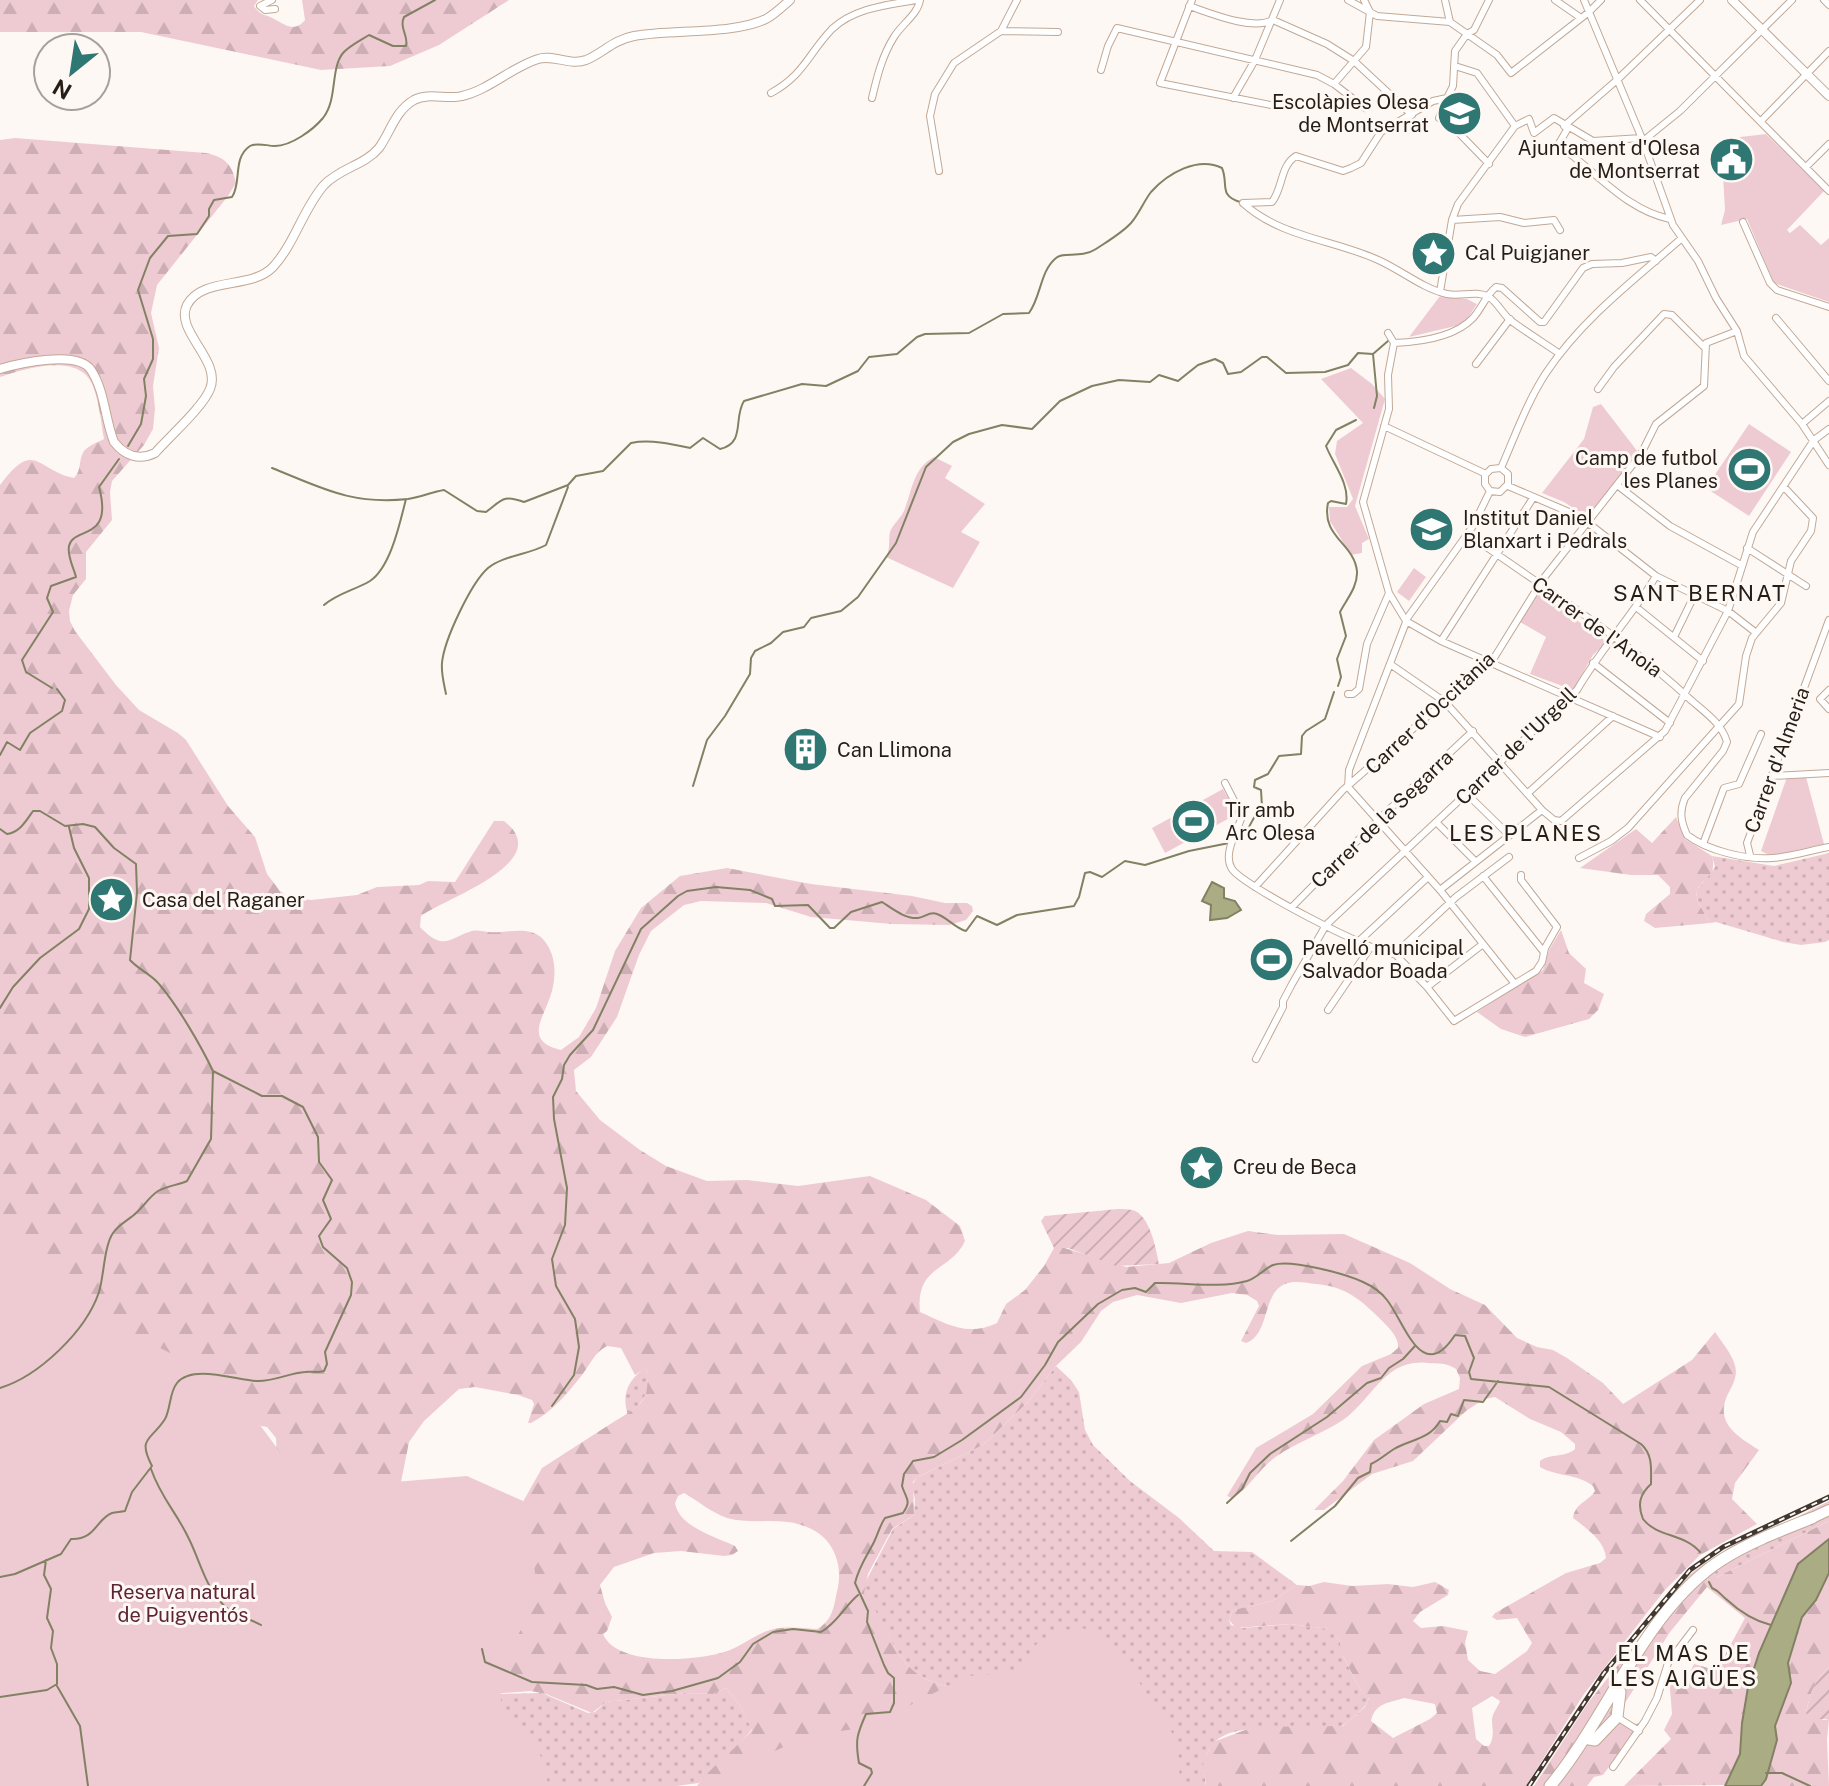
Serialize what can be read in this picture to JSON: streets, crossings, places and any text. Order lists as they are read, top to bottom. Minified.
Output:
{"streets":{"street":["Carrer de l'Anoia","Carrer d'Occitània","Carrer de l'Urgell","Carrer d'Almeria","Carrer de la Segarra"]},"crossings":[["Carrer de l'Anoia","Carrer d'Occitània"],["Carrer de l'Anoia","Carrer de l'Urgell"]],"districts":["SANT BERNAT","LES PLANES","EL MAS DE LES AIGÜES"],"parks":["Reserva natural de Puigventós"],"places":{"school or university":["Escolàpies Olesa de Montserrat","Institut Daniel Blanxart i Pedrals"],"public building":["Ajuntament d'Olesa de Montserrat"],"place":["Cal Puigjaner","Casa del Raganer","Creu de Beca"],"sports":["Camp de futbol les Planes","Tir amb Arc Olesa","Pavelló municipal Salvador Boada"],"building":["Can Llimona"]},"north":"bottom left"}
